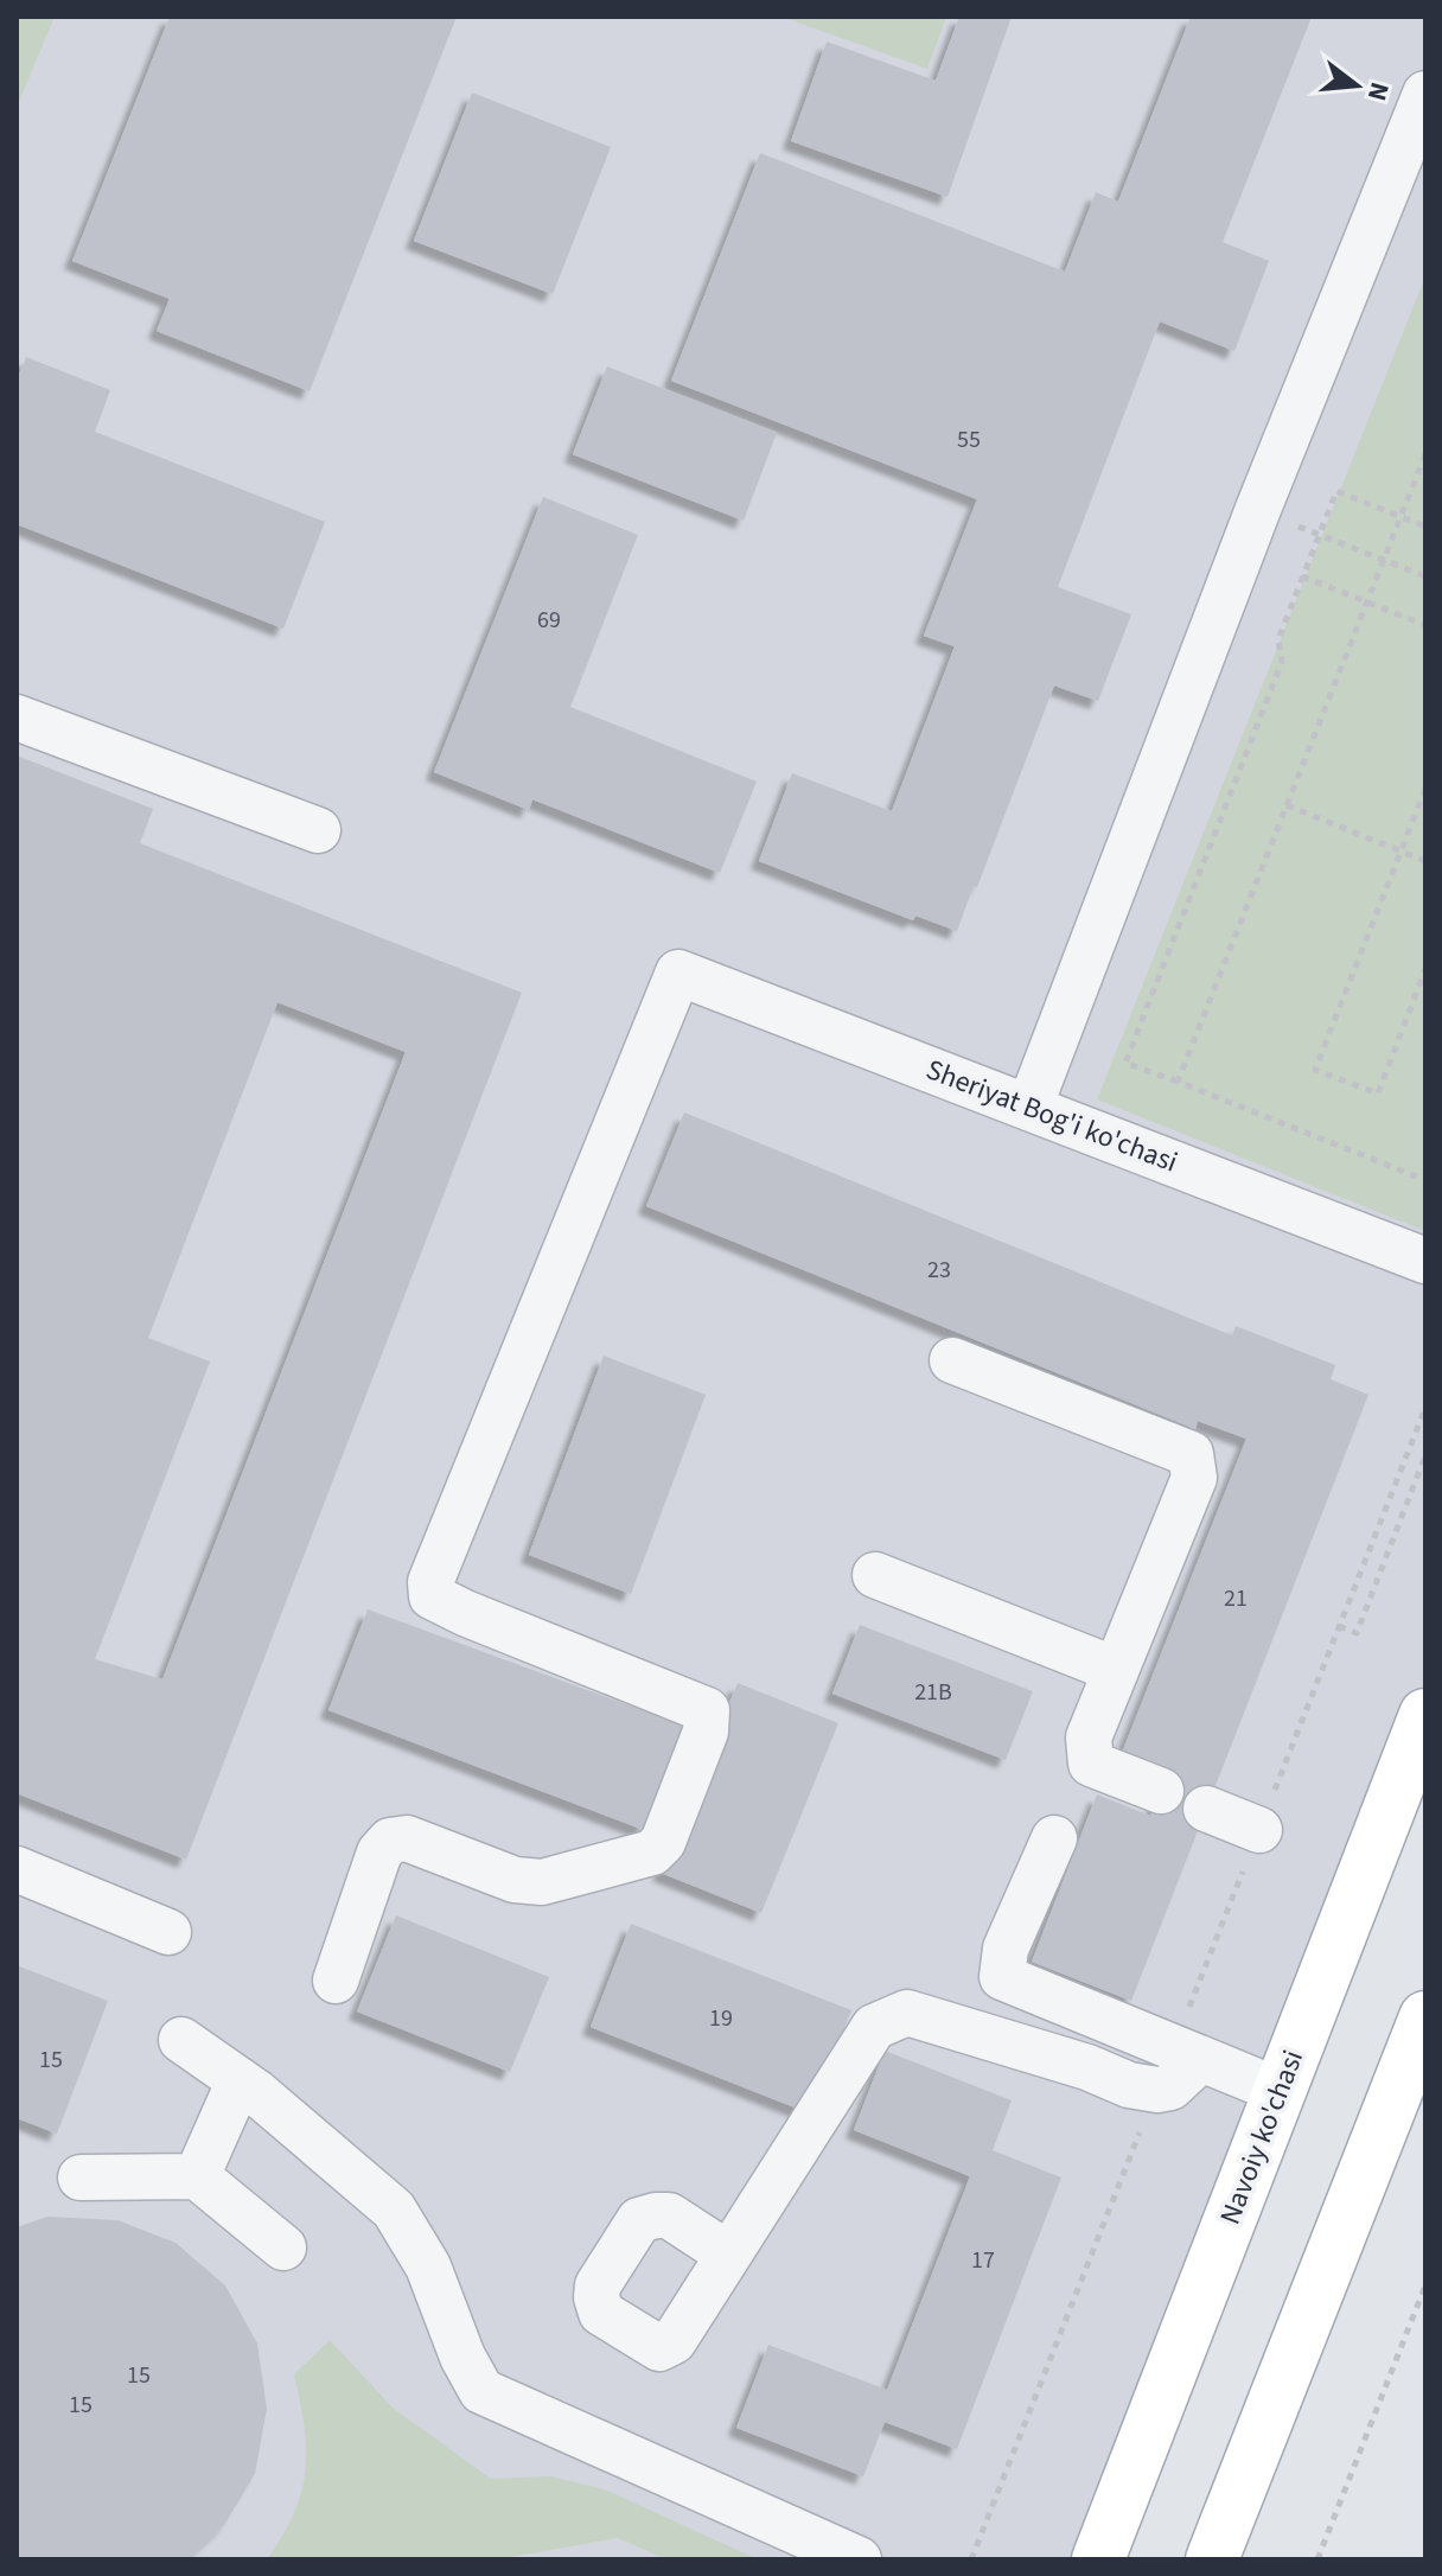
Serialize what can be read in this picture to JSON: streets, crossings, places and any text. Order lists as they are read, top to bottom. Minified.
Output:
{"streets":{"main road":["Navoiy ko'chasi"],"street":["Sheriyat Bog'i ko'chasi"]},"house_numbers":["55","69","23","21","21B","19","15","17","15","15"],"north":"right"}
